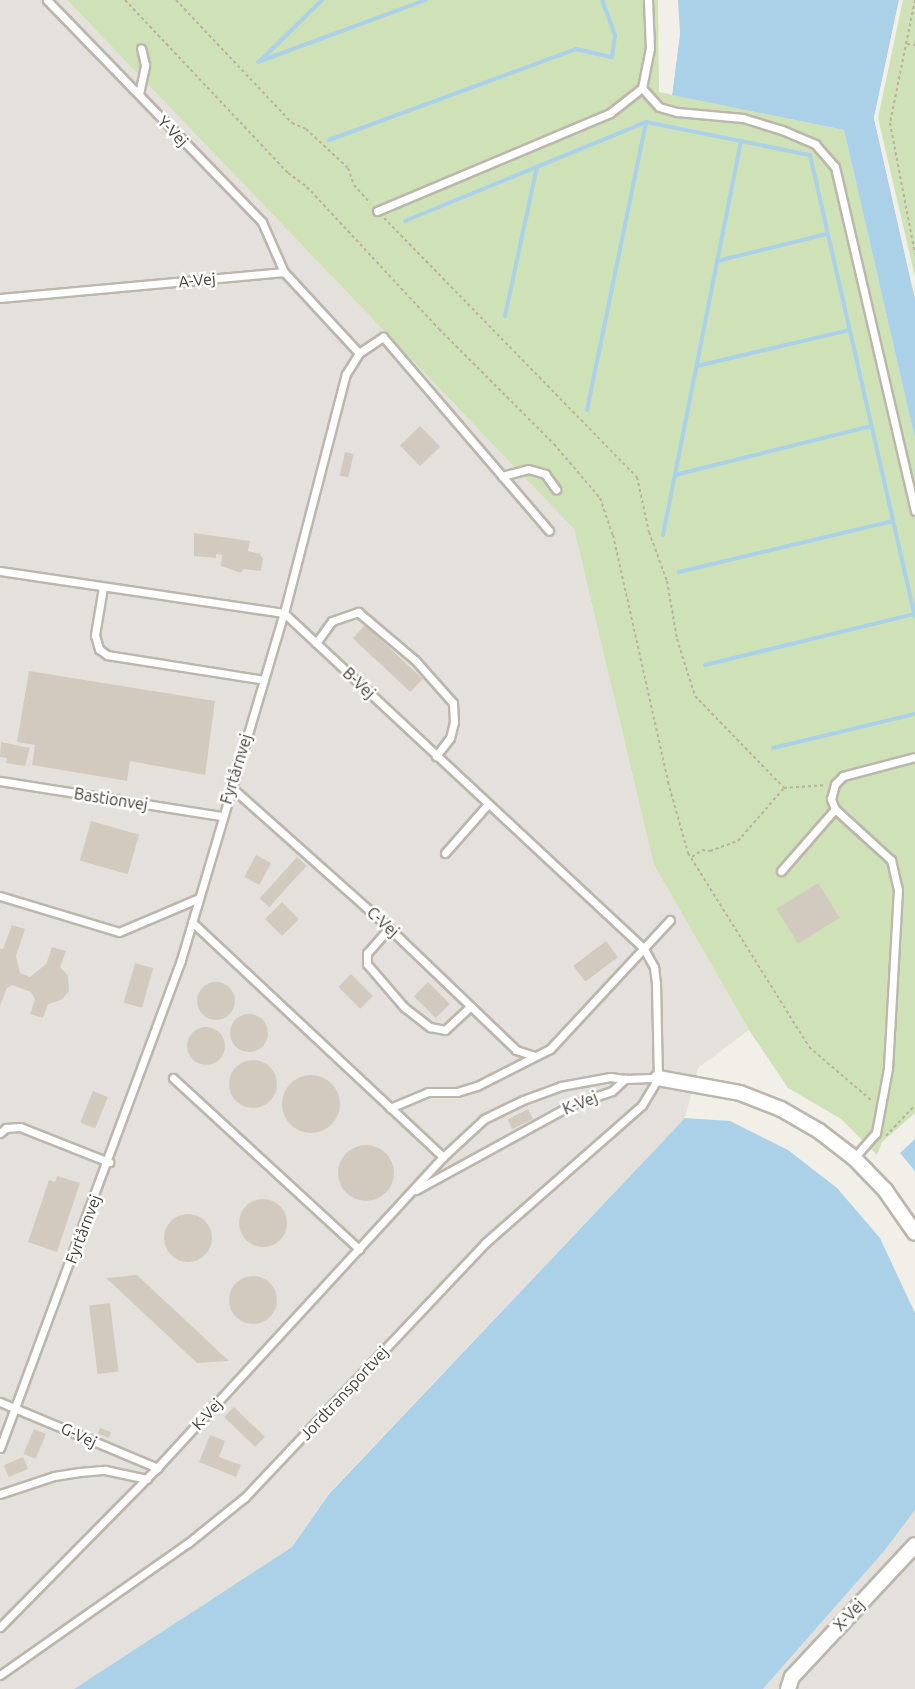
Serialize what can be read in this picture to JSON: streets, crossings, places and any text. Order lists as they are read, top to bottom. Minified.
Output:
{"streets":{"street":["X-Vej"],"lane":["Y-Vej","A-Vej","B-Vej","Fyrtårnvej","Bastionvej","C-Vej","K-Vej","Jordtransportvej","G-Vej"]},"crossings":[["Y-Vej","A-Vej"],["B-Vej","Fyrtårnvej"],["Fyrtårnvej","Bastionvej"],["Fyrtårnvej","C-Vej"],["Fyrtårnvej","G-Vej"],["K-Vej","Jordtransportvej"],["K-Vej","G-Vej"]]}
